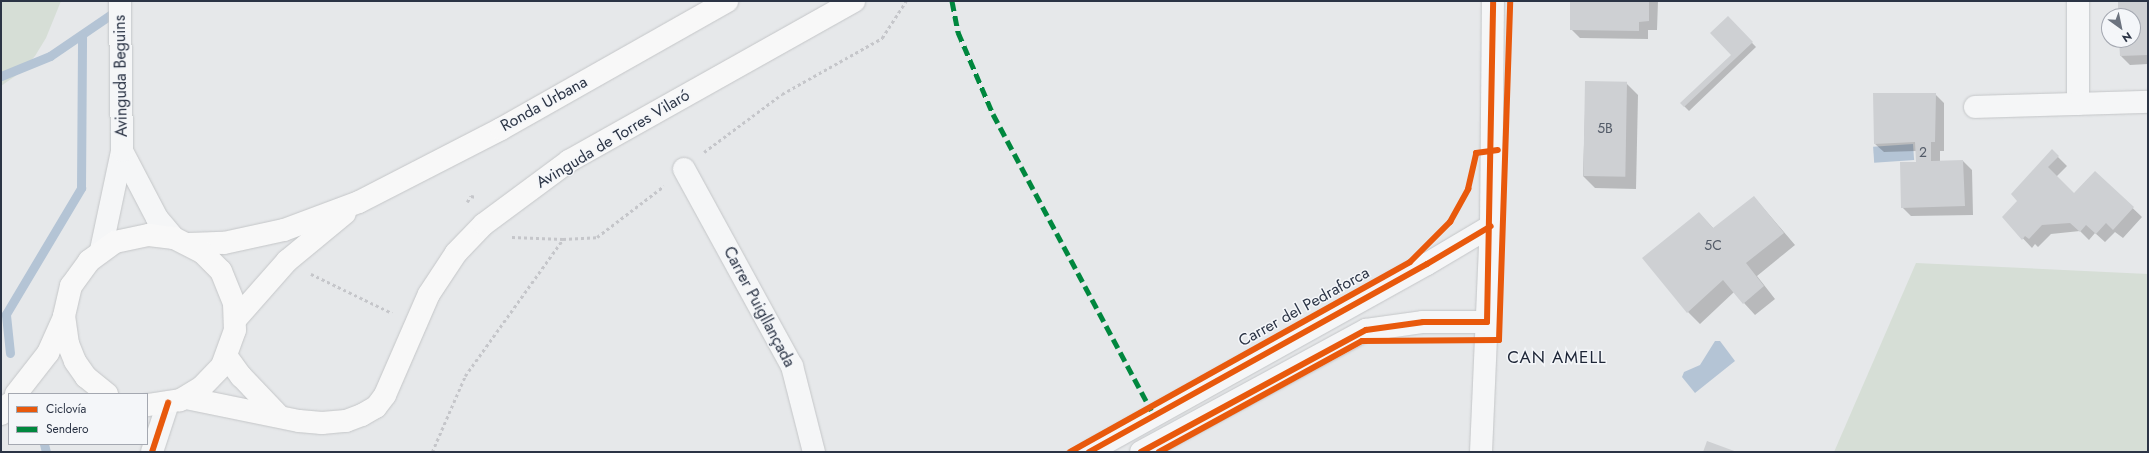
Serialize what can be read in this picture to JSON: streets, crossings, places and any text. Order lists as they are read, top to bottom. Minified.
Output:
{"streets":{"main road":["Ronda Urbana","Avinguda de Torres Vilaró"],"street":["Avinguda Beguins","Carrer Puigllançada","Carrer del Pedraforca"]},"crossings":[["Avinguda Beguins","Ronda Urbana"],["Ronda Urbana","Avinguda de Torres Vilaró"]],"districts":["CAN AMELL"],"house_numbers":["5B","2","5C"],"legend":["Ciclovía","Sendero"],"north":"bottom right"}
